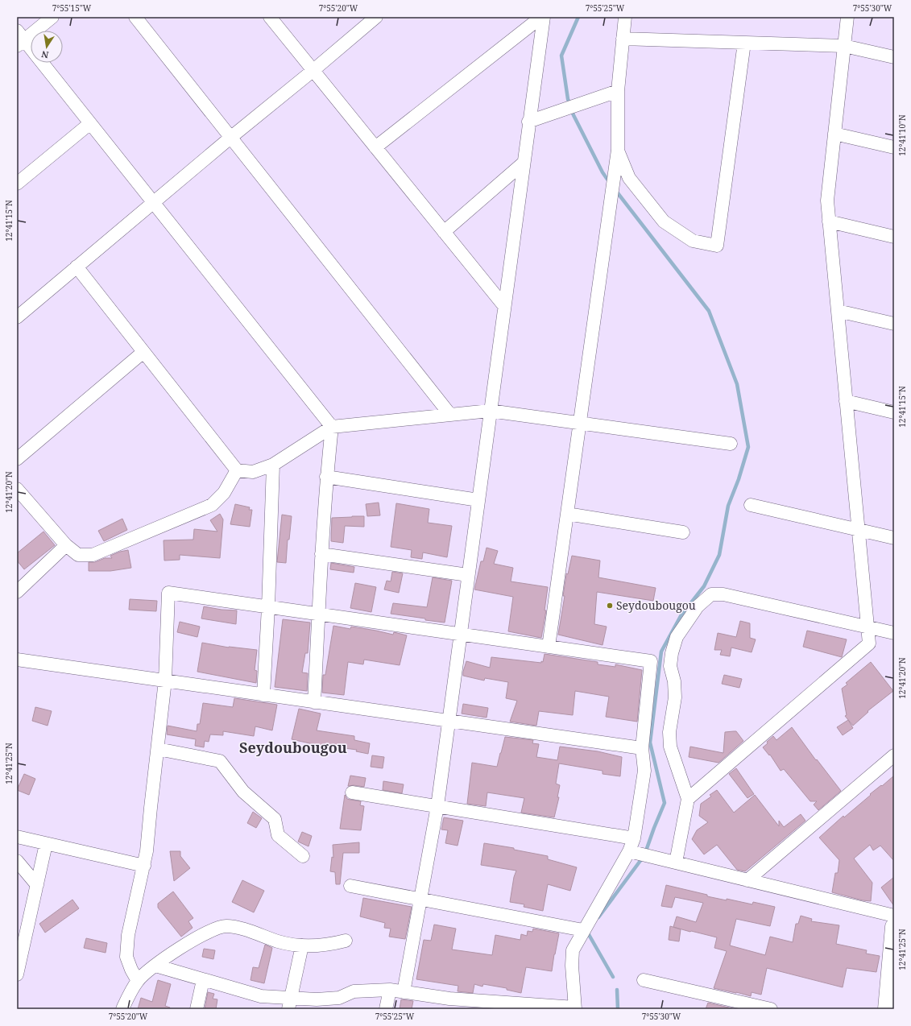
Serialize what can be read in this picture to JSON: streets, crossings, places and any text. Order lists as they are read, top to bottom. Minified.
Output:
{"districts":["Seydoubougou"],"places":["Seydoubougou"],"north":"bottom","coordinates":["7°55'15\"W","7°55'20\"W","7°55'25\"W","7°55'30\"W","12°41'10\"N","12°41'15\"N","12°41'20\"N","12°41'25\"N"]}
